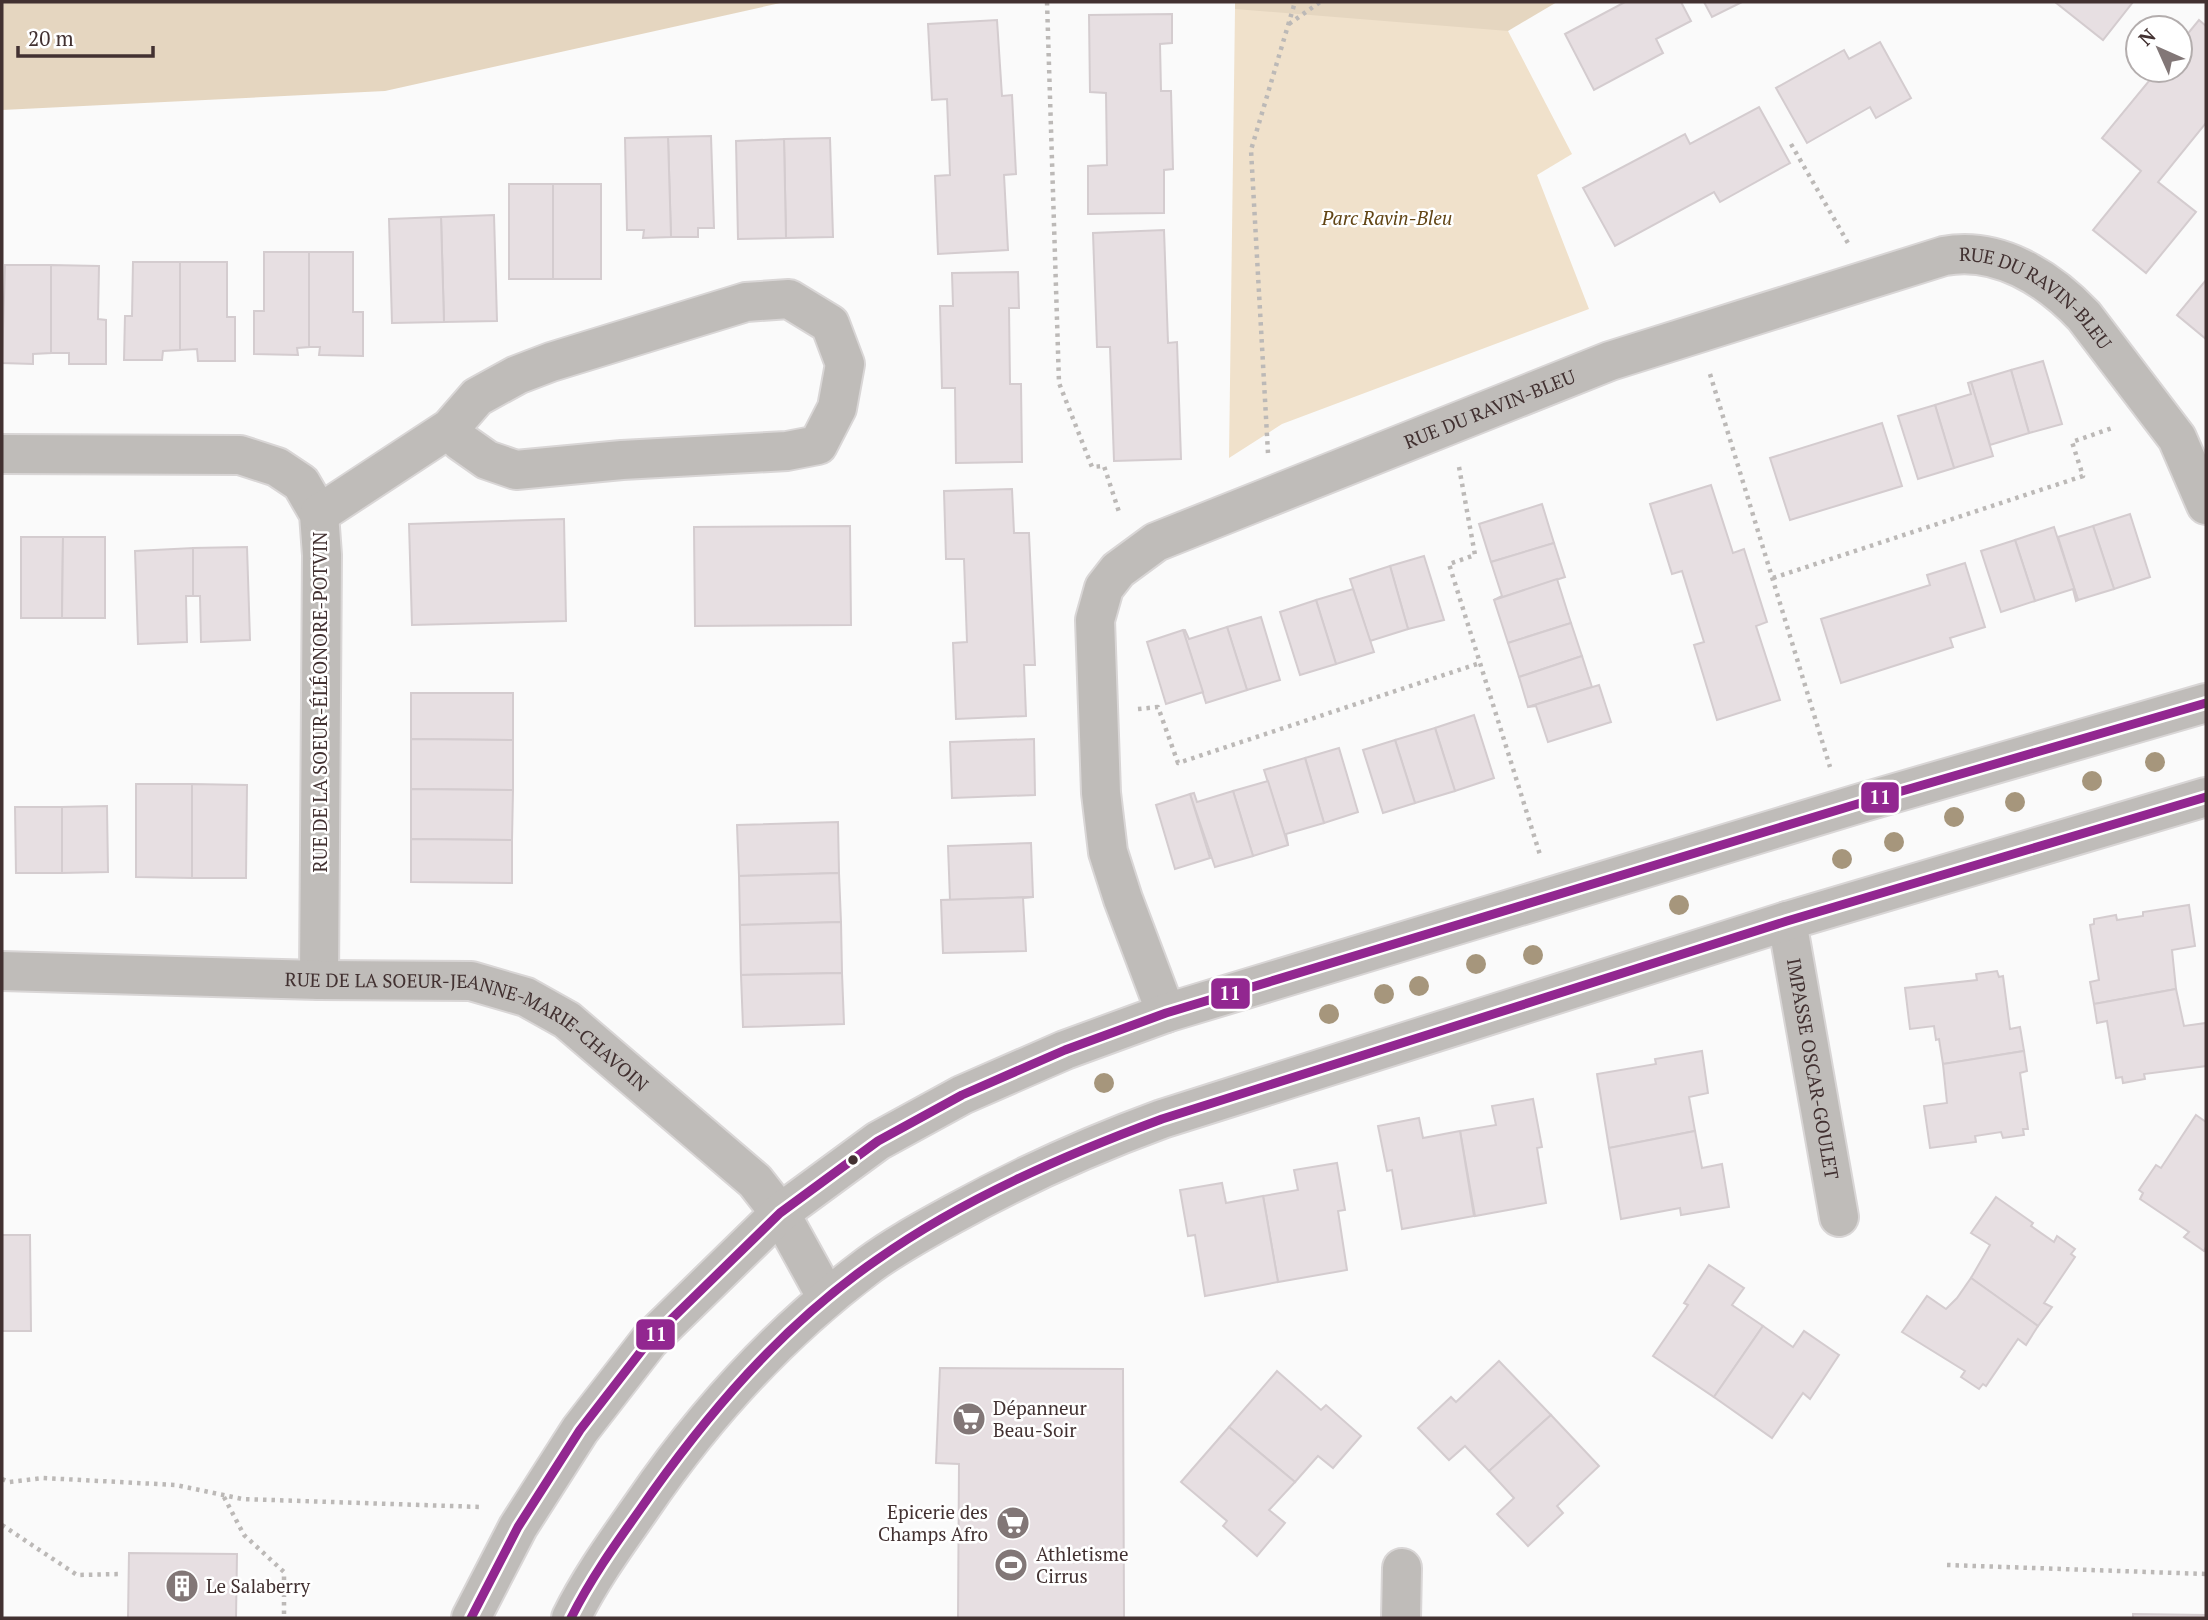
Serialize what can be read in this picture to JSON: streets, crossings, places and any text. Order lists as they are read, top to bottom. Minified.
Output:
{"streets":{"street":["RUE DU RAVIN-BLEU","RUE DE LA SOEUR-ÉLÉONORE-POTVIN","RUE DE LA SOEUR-JEANNE-MARIE-CHAVOIN","IMPASSE OSCAR-GOULET"]},"crossings":[["RUE DE LA SOEUR-ÉLÉONORE-POTVIN","RUE DE LA SOEUR-JEANNE-MARIE-CHAVOIN"]],"parks":["Parc Ravin-Bleu"],"places":{"supermarket":["Dépanneur Beau-Soir","Epicerie des Champs Afro"],"sports":["Athletisme Cirrus"],"building":["Le Salaberry"]},"lines":["transit line 11"],"scale_bar":"20 m","north":"top left"}
